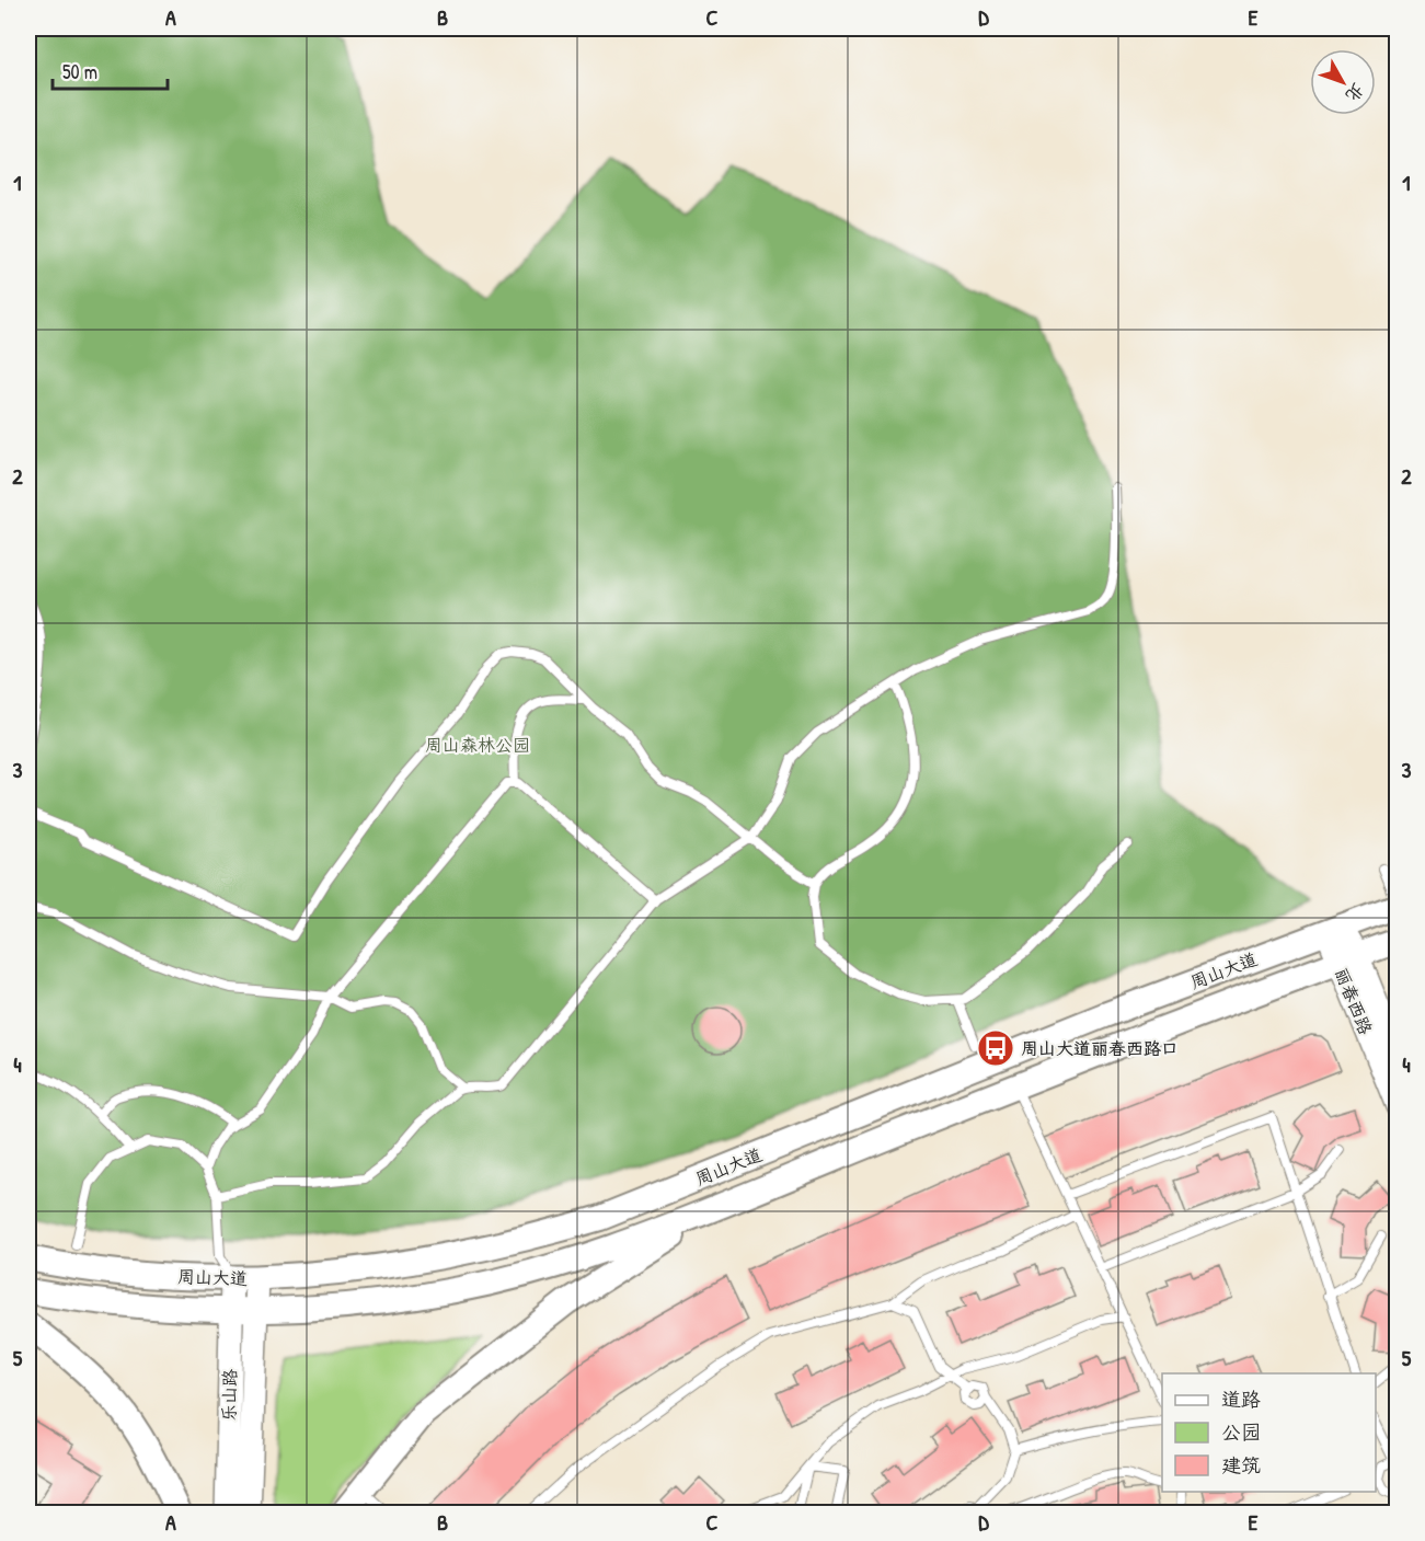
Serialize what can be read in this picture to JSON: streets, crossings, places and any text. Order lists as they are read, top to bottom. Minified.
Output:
{"streets":{"main road":["周山大道","丽春西路","乐山路"]},"crossings":[["周山大道","丽春西路"],["周山大道","乐山路"]],"parks":["周山森林公园"],"places":{"bus stop":["周山大道丽春西路口"]},"legend":["道路","公园","建筑"],"scale_bar":"50 m","north":"bottom right","grid":{"columns":["A","B","C","D","E"],"rows":["1","2","3","4","5"]}}
